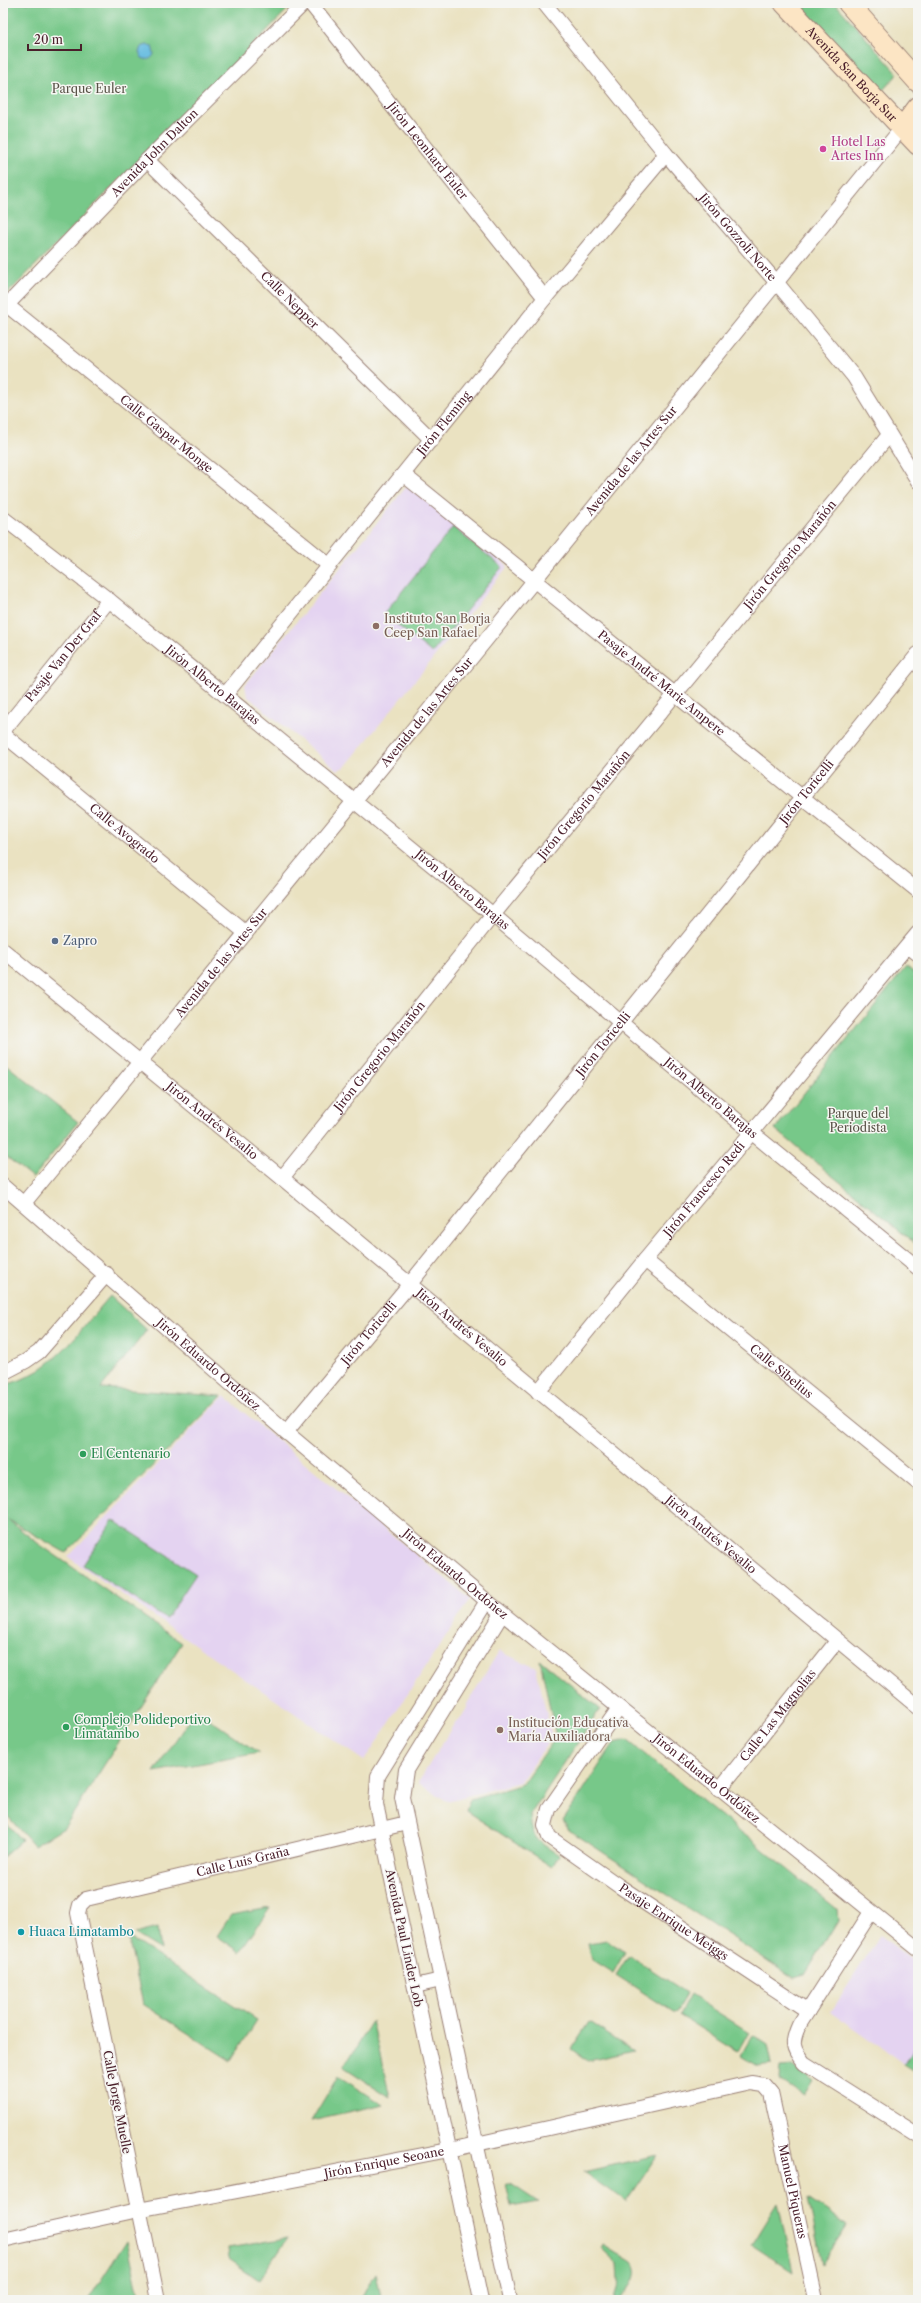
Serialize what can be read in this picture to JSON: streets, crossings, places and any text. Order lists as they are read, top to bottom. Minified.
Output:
{"streets":{"main road":["Avenida San Borja Sur","Avenida de las Artes Sur"],"street":["Jirón Leonhard Euler","Avenida John Dalton","Jirón Gozzoli Norte","Calle Nepper","Jirón Fleming","Calle Gaspar Monge","Jirón Gregorio Marañón","Pasaje Van Der Graf","Pasaje André Marie Ampere","Jirón Alberto Barajas","Jirón Toricelli","Calle Avogrado","Jirón Andrés Vesalio","Jirón Francesco Redi","Jirón Eduardo Ordóñez","Calle Sibelius","Calle Las Magnolias","Calle Luis Graña","Pasaje Enrique Meiggs","Avenida Paul Linder Lob","Calle Jorge Muelle","Jirón Enrique Seoane","Manuel Piqueras"]},"crossings":[["Avenida San Borja Sur","Avenida de las Artes Sur"],["Jirón Leonhard Euler","Jirón Fleming"],["Avenida John Dalton","Calle Nepper"],["Avenida John Dalton","Calle Gaspar Monge"],["Jirón Gozzoli Norte","Jirón Fleming"],["Jirón Gozzoli Norte","Avenida de las Artes Sur"],["Jirón Gozzoli Norte","Jirón Gregorio Marañón"],["Calle Nepper","Jirón Fleming"],["Jirón Fleming","Calle Gaspar Monge"],["Jirón Fleming","Pasaje André Marie Ampere"],["Jirón Fleming","Jirón Alberto Barajas"],["Avenida de las Artes Sur","Pasaje André Marie Ampere"],["Avenida de las Artes Sur","Jirón Alberto Barajas"],["Avenida de las Artes Sur","Calle Avogrado"],["Avenida de las Artes Sur","Jirón Andrés Vesalio"],["Avenida de las Artes Sur","Jirón Eduardo Ordóñez"],["Jirón Gregorio Marañón","Pasaje André Marie Ampere"],["Jirón Gregorio Marañón","Jirón Alberto Barajas"],["Jirón Gregorio Marañón","Jirón Andrés Vesalio"],["Pasaje Van Der Graf","Jirón Alberto Barajas"],["Pasaje André Marie Ampere","Jirón Toricelli"],["Jirón Alberto Barajas","Jirón Toricelli"],["Jirón Alberto Barajas","Jirón Francesco Redi"],["Jirón Toricelli","Jirón Andrés Vesalio"],["Jirón Toricelli","Jirón Eduardo Ordóñez"],["Jirón Andrés Vesalio","Jirón Francesco Redi"],["Jirón Andrés Vesalio","Calle Las Magnolias"],["Jirón Francesco Redi","Calle Sibelius"],["Jirón Eduardo Ordóñez","Calle Las Magnolias"],["Jirón Eduardo Ordóñez","Pasaje Enrique Meiggs"],["Jirón Eduardo Ordóñez","Avenida Paul Linder Lob"],["Calle Luis Graña","Avenida Paul Linder Lob"],["Calle Luis Graña","Calle Jorge Muelle"],["Avenida Paul Linder Lob","Jirón Enrique Seoane"],["Calle Jorge Muelle","Jirón Enrique Seoane"],["Jirón Enrique Seoane","Manuel Piqueras"]],"parks":["Parque Euler","Parque del Periodista"],"places":["Hotel Las Artes Inn","Instituto San Borja Ceep San Rafael","Zapro","El Centenario","Complejo Polideportivo Limatambo","Institución Educativa María Auxiliadora","Huaca Limatambo"],"scale_bar":"20 m"}
